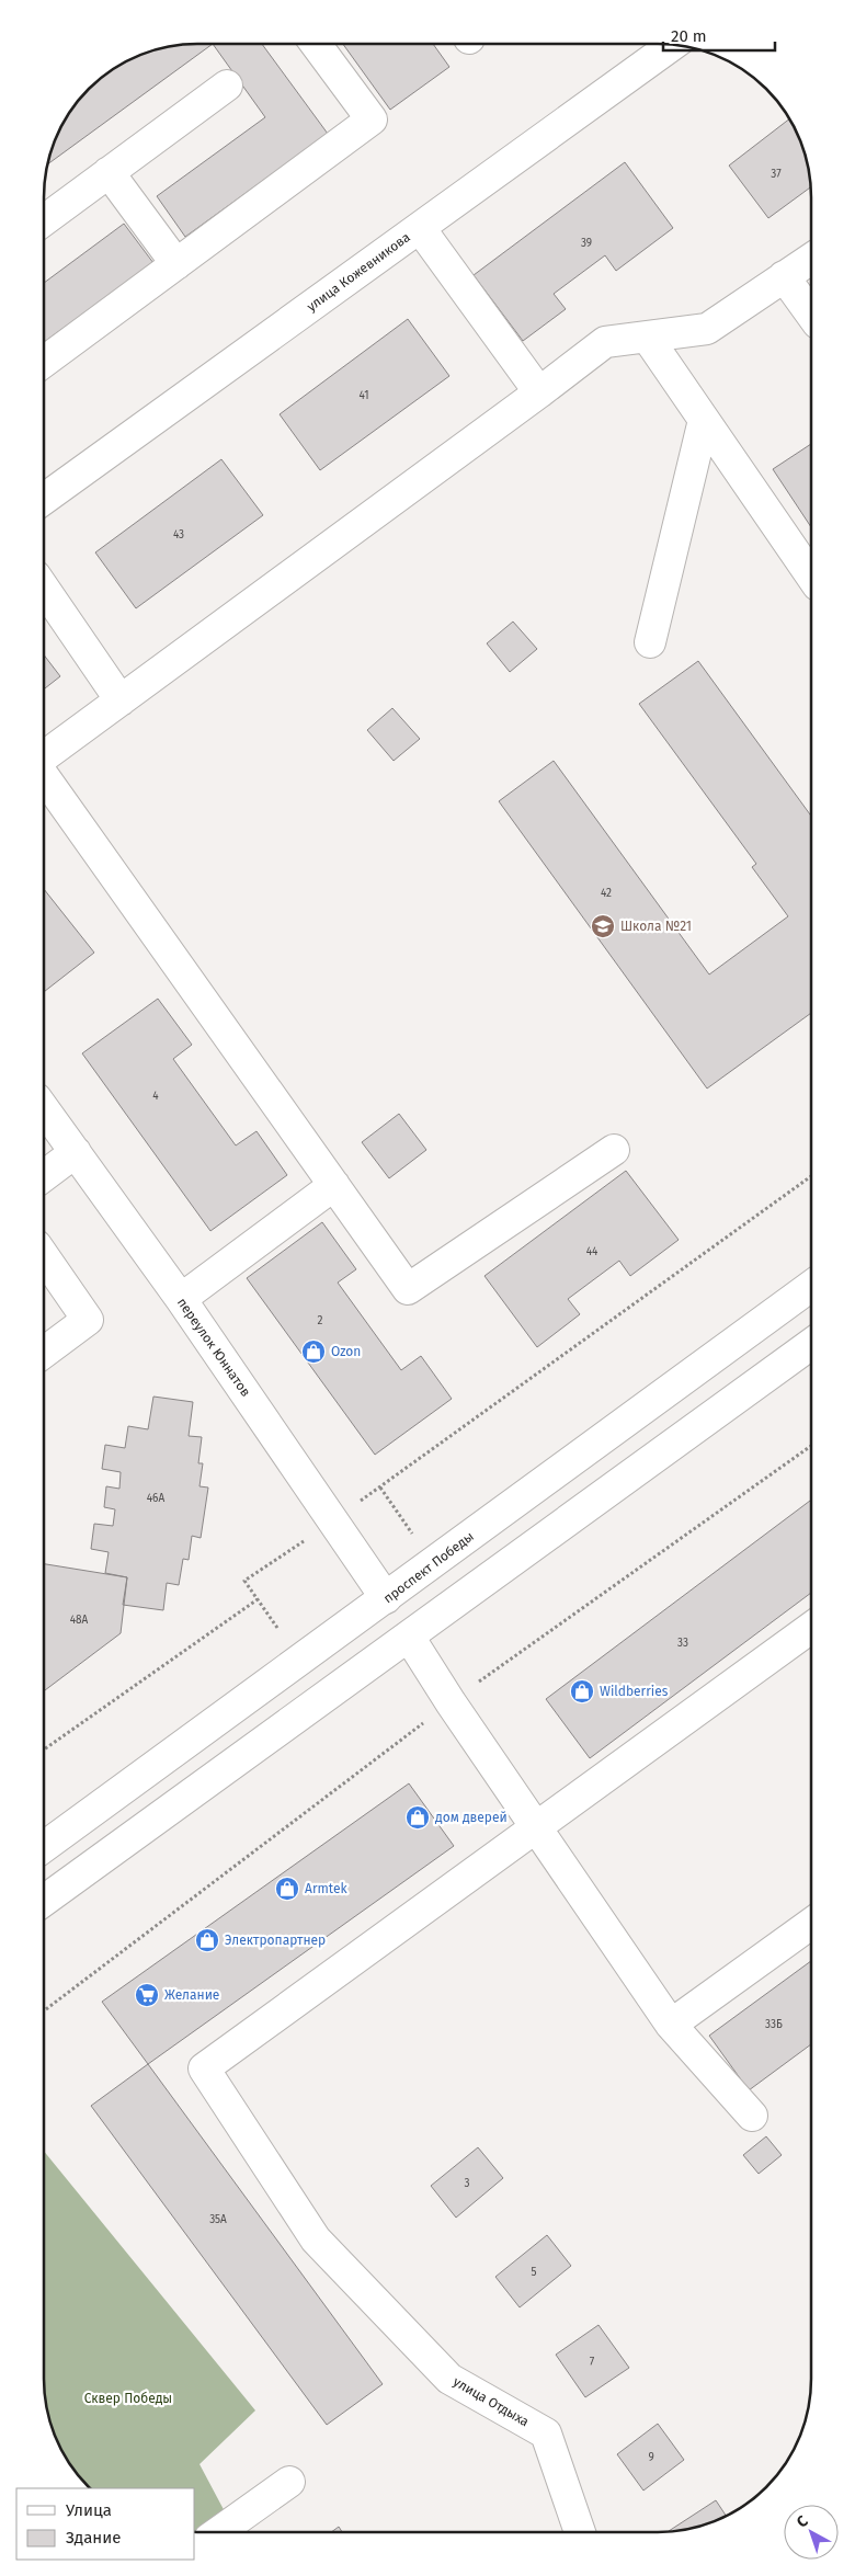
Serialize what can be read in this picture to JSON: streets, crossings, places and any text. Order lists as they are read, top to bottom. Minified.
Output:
{"streets":{"main road":["улица Кожевникова","переулок Юннатов","проспект Победы","улица Отдыха"]},"crossings":[["переулок Юннатов","проспект Победы"],["переулок Юннатов","улица Отдыха"]],"parks":["Сквер Победы"],"places":{"school or university":["Школа №21"],"shop":["Ozon","Wildberries","дом дверей","Armtek","Электропартнер"],"supermarket":["Желание"]},"house_numbers":["37","39","41","43","42","4","44","2","46А","48А","33","33Б","3","35А","5","7","9"],"legend":["Улица","Здание"],"scale_bar":"20 m","north":"top left"}
